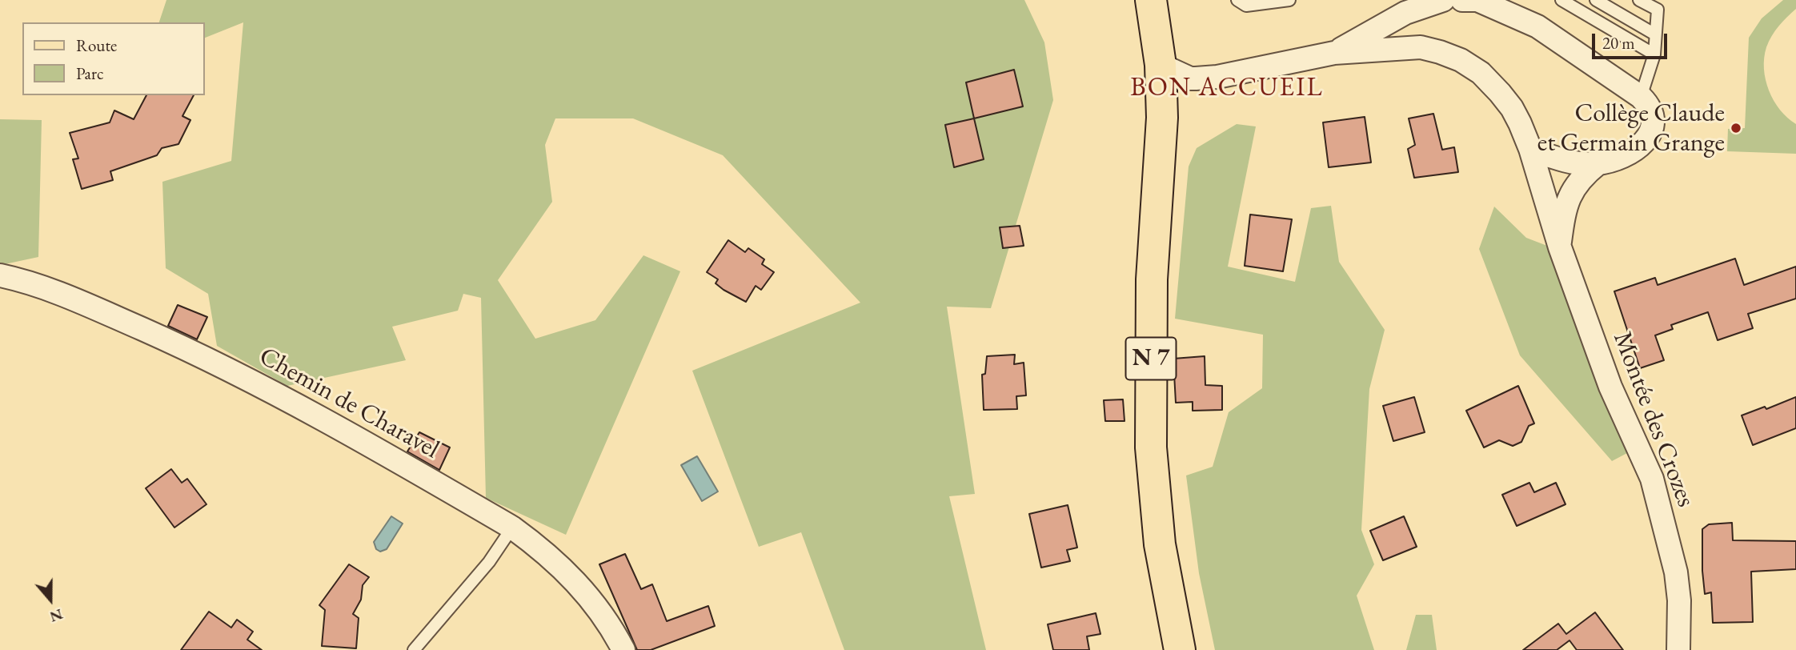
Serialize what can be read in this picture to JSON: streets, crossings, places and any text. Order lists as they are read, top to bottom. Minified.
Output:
{"streets":{"main road":["N 7"],"street":["Chemin de Charavel","Montée des Crozes"]},"crossings":[["N 7","Montée des Crozes"]],"districts":["BON ACCUEIL"],"places":["Collège Claude et Germain Grange"],"legend":["Route","Parc"],"scale_bar":"20 m","north":"bottom"}
